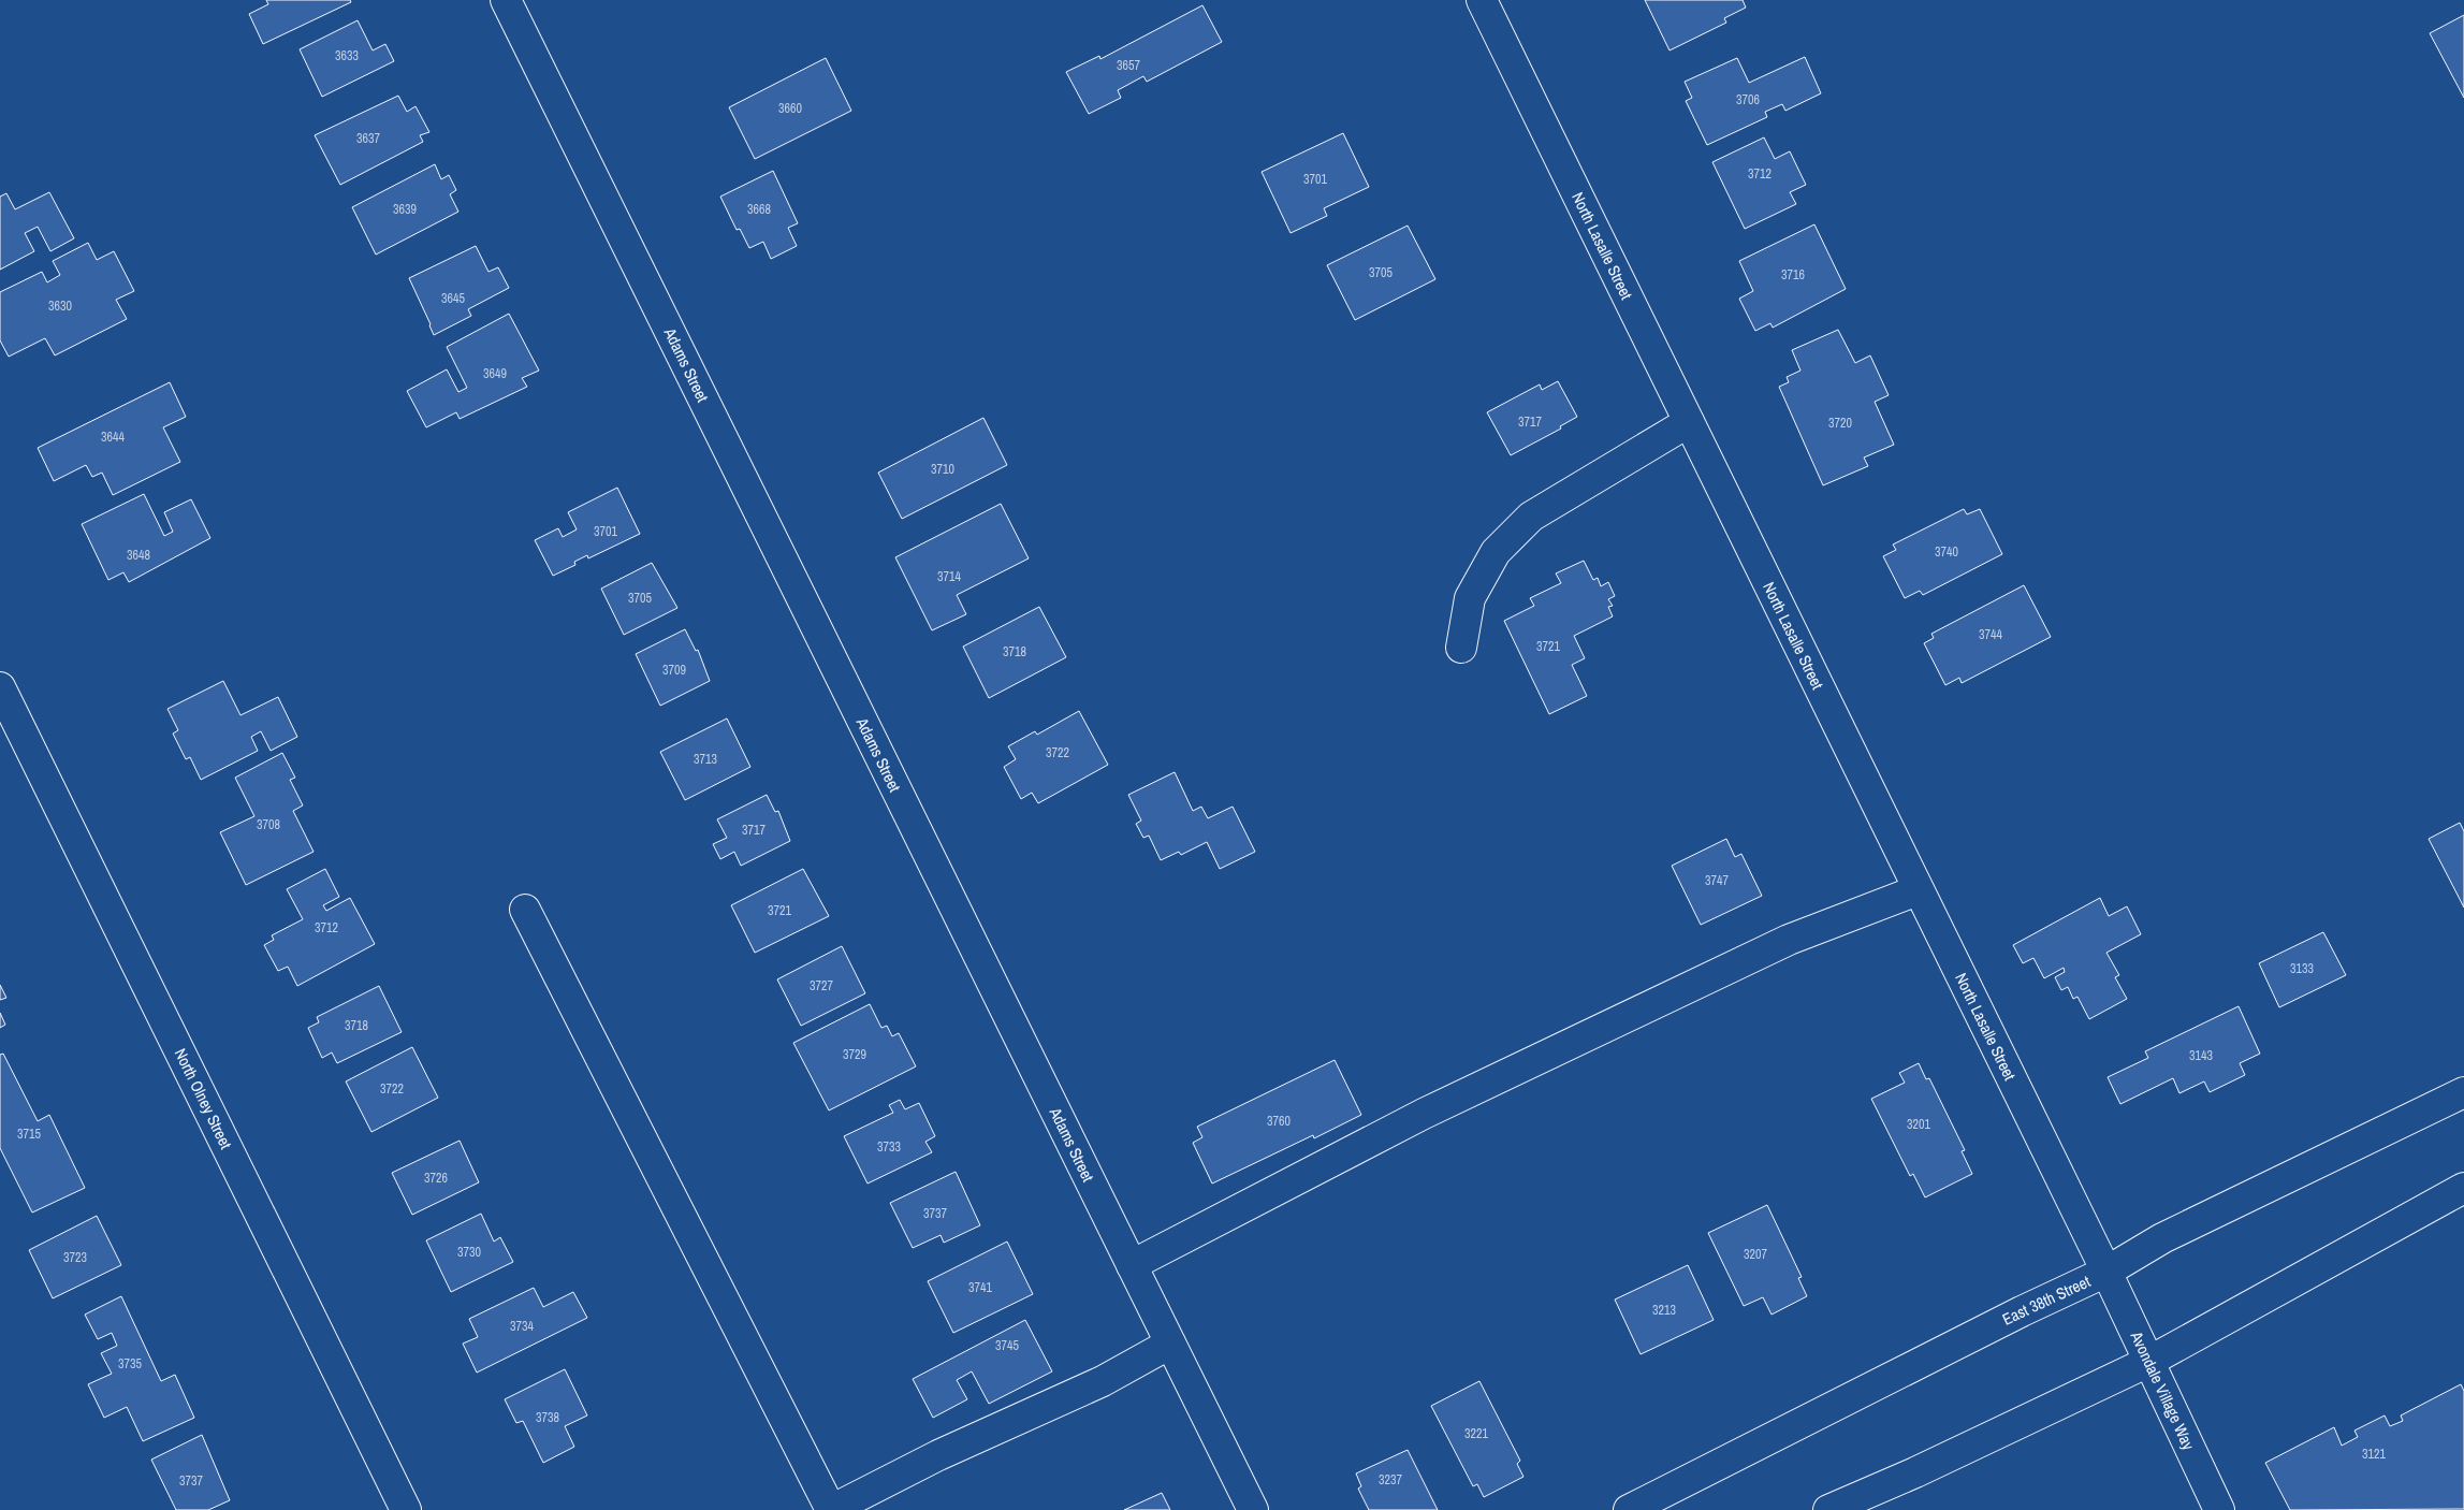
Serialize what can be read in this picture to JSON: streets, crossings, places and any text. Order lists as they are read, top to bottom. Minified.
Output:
{"streets":{"street":["North Lasalle Street","Adams Street","North Olney Street","East 38th Street","Avondale Village Way"]},"crossings":[["North Lasalle Street","East 38th Street"],["North Lasalle Street","Avondale Village Way"],["East 38th Street","Avondale Village Way"]],"house_numbers":["3633","3657","3706","3660","3637","3712","3701","3639","3668","3705","3716","3645","3630","3649","3717","3720","3644","3710","3701","3740","3648","3714","3705","3744","3721","3718","3709","3722","3713","3708","3717","3747","3721","3712","3133","3727","3718","3729","3143","3722","3760","3201","3715","3733","3726","3737","3730","3207","3723","3741","3213","3734","3745","3735","3738","3221","3121","3237","3737"]}
